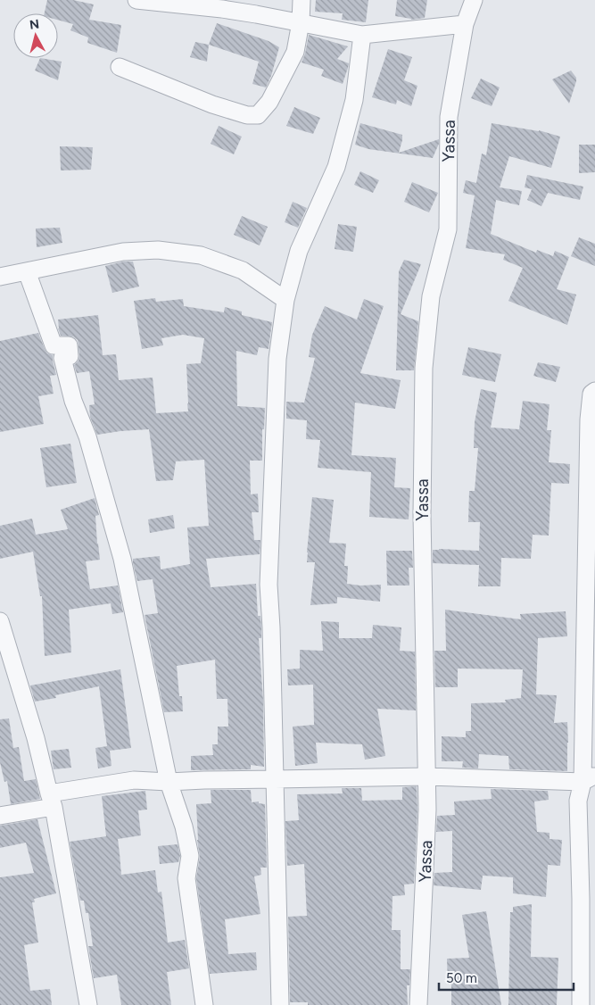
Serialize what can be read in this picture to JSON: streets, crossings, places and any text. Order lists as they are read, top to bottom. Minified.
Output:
{"streets":{"street":["Yassa"]},"scale_bar":"50 m","north":"top"}
